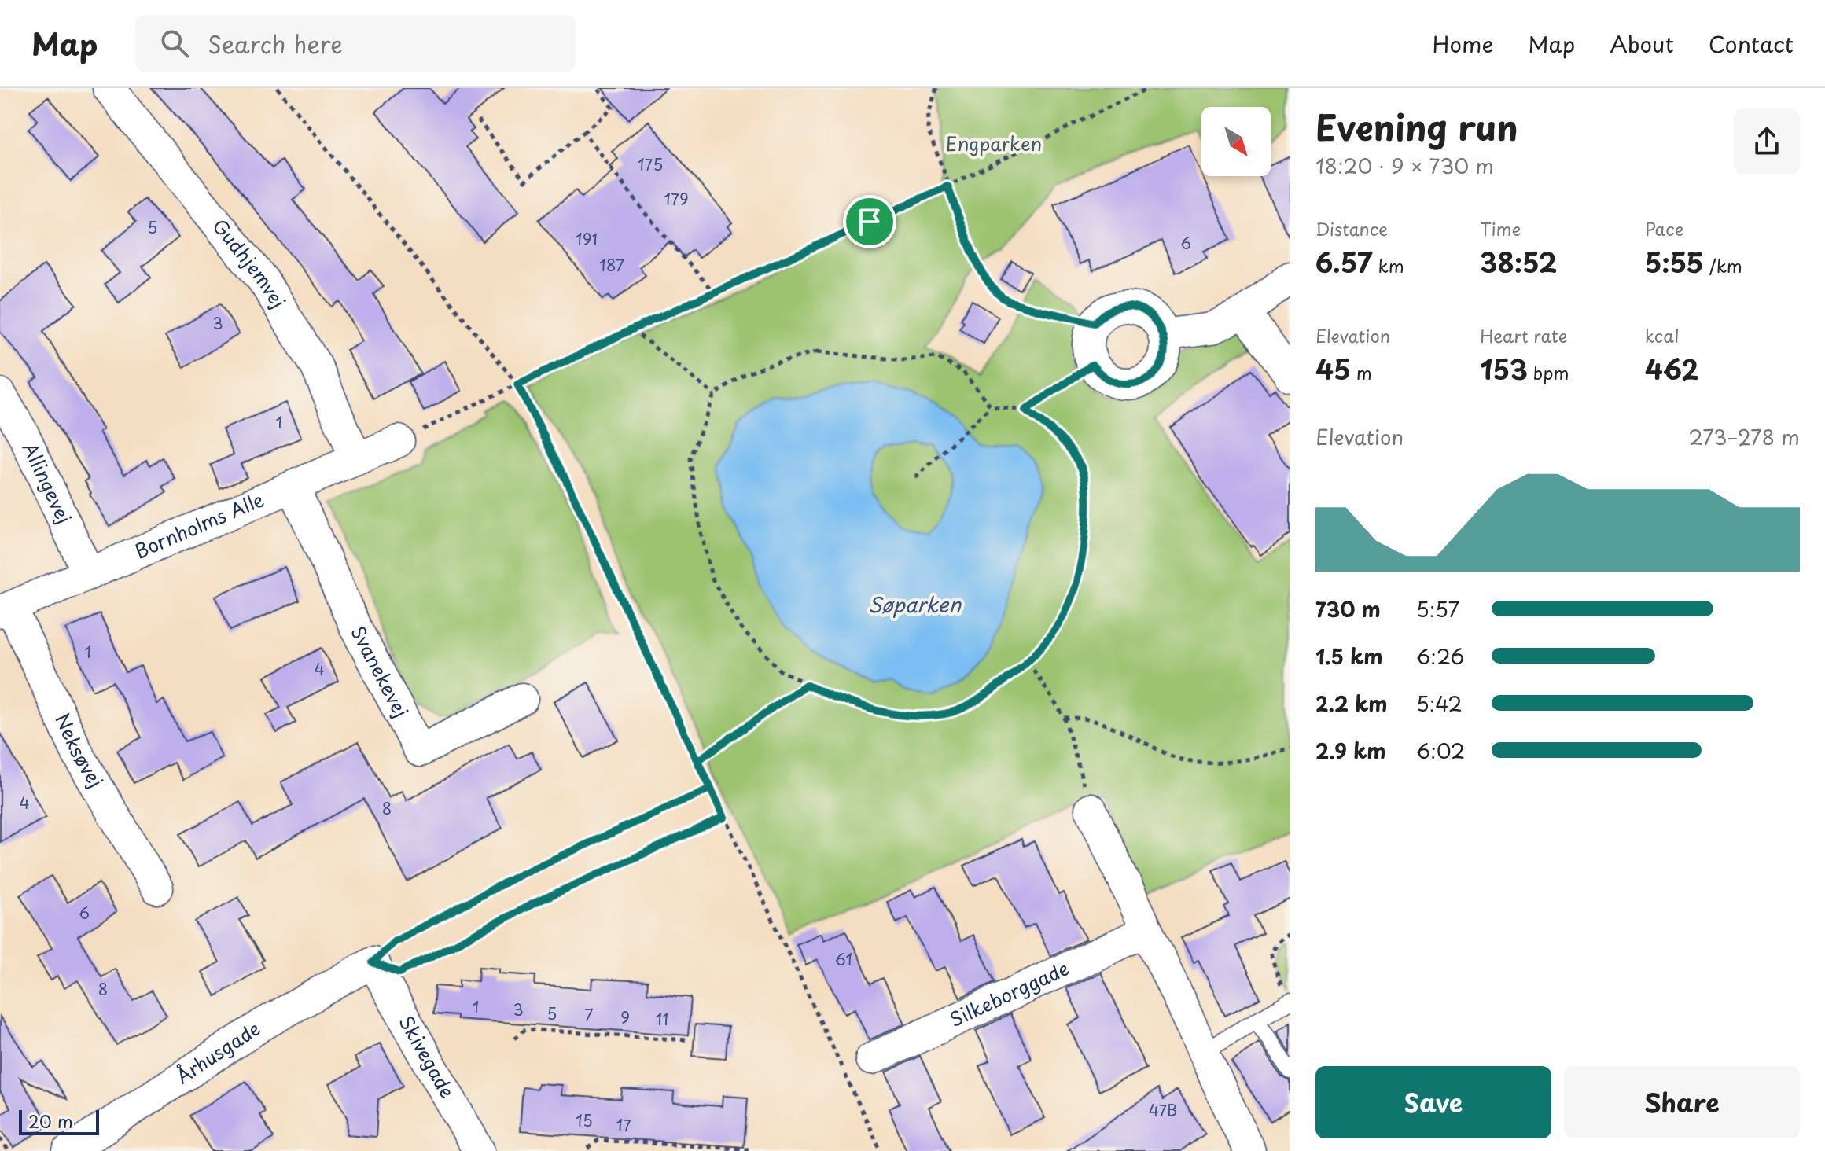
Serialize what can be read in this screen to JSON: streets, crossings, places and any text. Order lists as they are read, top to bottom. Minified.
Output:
{"streets":{"street":["Gudhjemvej","Allingevej","Bornholms Alle","Svanekevej","Neksøvej","Silkeborggade","Århusgade","Skivegade"]},"crossings":[["Gudhjemvej","Bornholms Alle"],["Allingevej","Bornholms Alle"],["Bornholms Alle","Svanekevej"],["Bornholms Alle","Neksøvej"],["Århusgade","Skivegade"]],"water":["Søparken"],"parks":["Engparken"],"house_numbers":["175","179","5","191","6","187","3","1","1","4","4","8","6","61","8","1","3","5","7","9","11","47B","15","17"],"scale_bar":"20 m","north":"bottom right","page":{"header":"Map","search":"Search here","nav":["Home","Map","About","Contact"],"heading":["Evening run","18:20 · 9 × 730 m"],"stats":[["Distance","6.57 km"],["Time","38:52"],["Pace","5:55 /km"],["Elevation","45 m"],["Heart rate","153 bpm"],["kcal","462"]],"chart":["Elevation","273–278 m"],"list":[{"name":"730 m","note":"5:57"},{"name":"1.5 km","note":"6:26"},{"name":"2.2 km","note":"5:42"},{"name":"2.9 km","note":"6:02"}],"buttons":["Save","Share"],"scale":"20 m"}}
